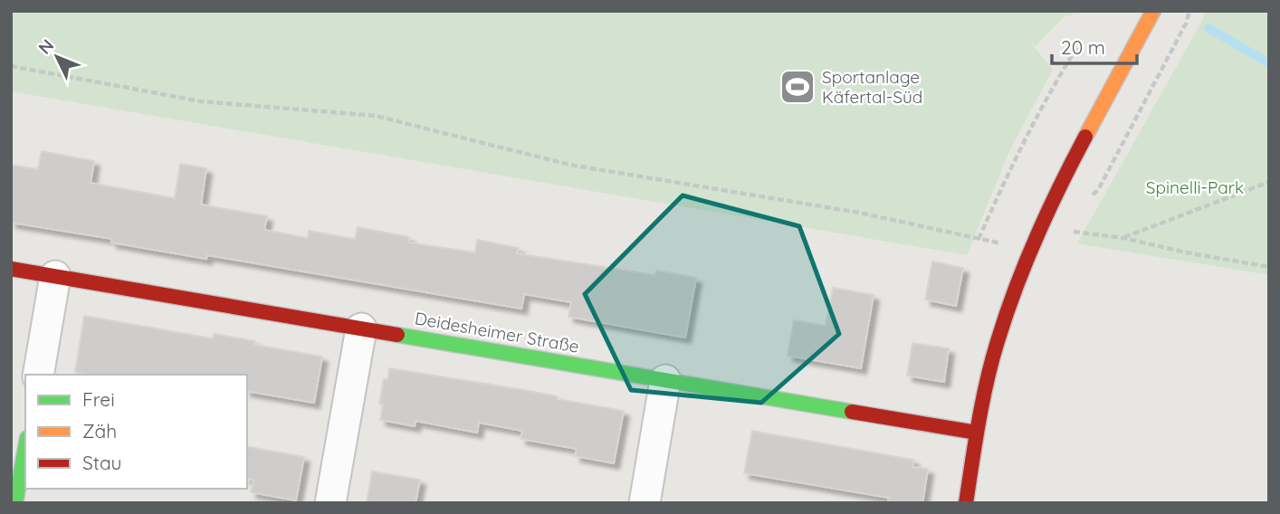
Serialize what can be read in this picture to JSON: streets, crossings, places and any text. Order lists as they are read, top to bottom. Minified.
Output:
{"streets":{"street":["Deidesheimer Straße"]},"parks":["Spinelli-Park"],"places":{"sports":["Sportanlage Käfertal-Süd"]},"legend":["Frei","Zäh","Stau"],"scale_bar":"20 m","north":"top left"}
